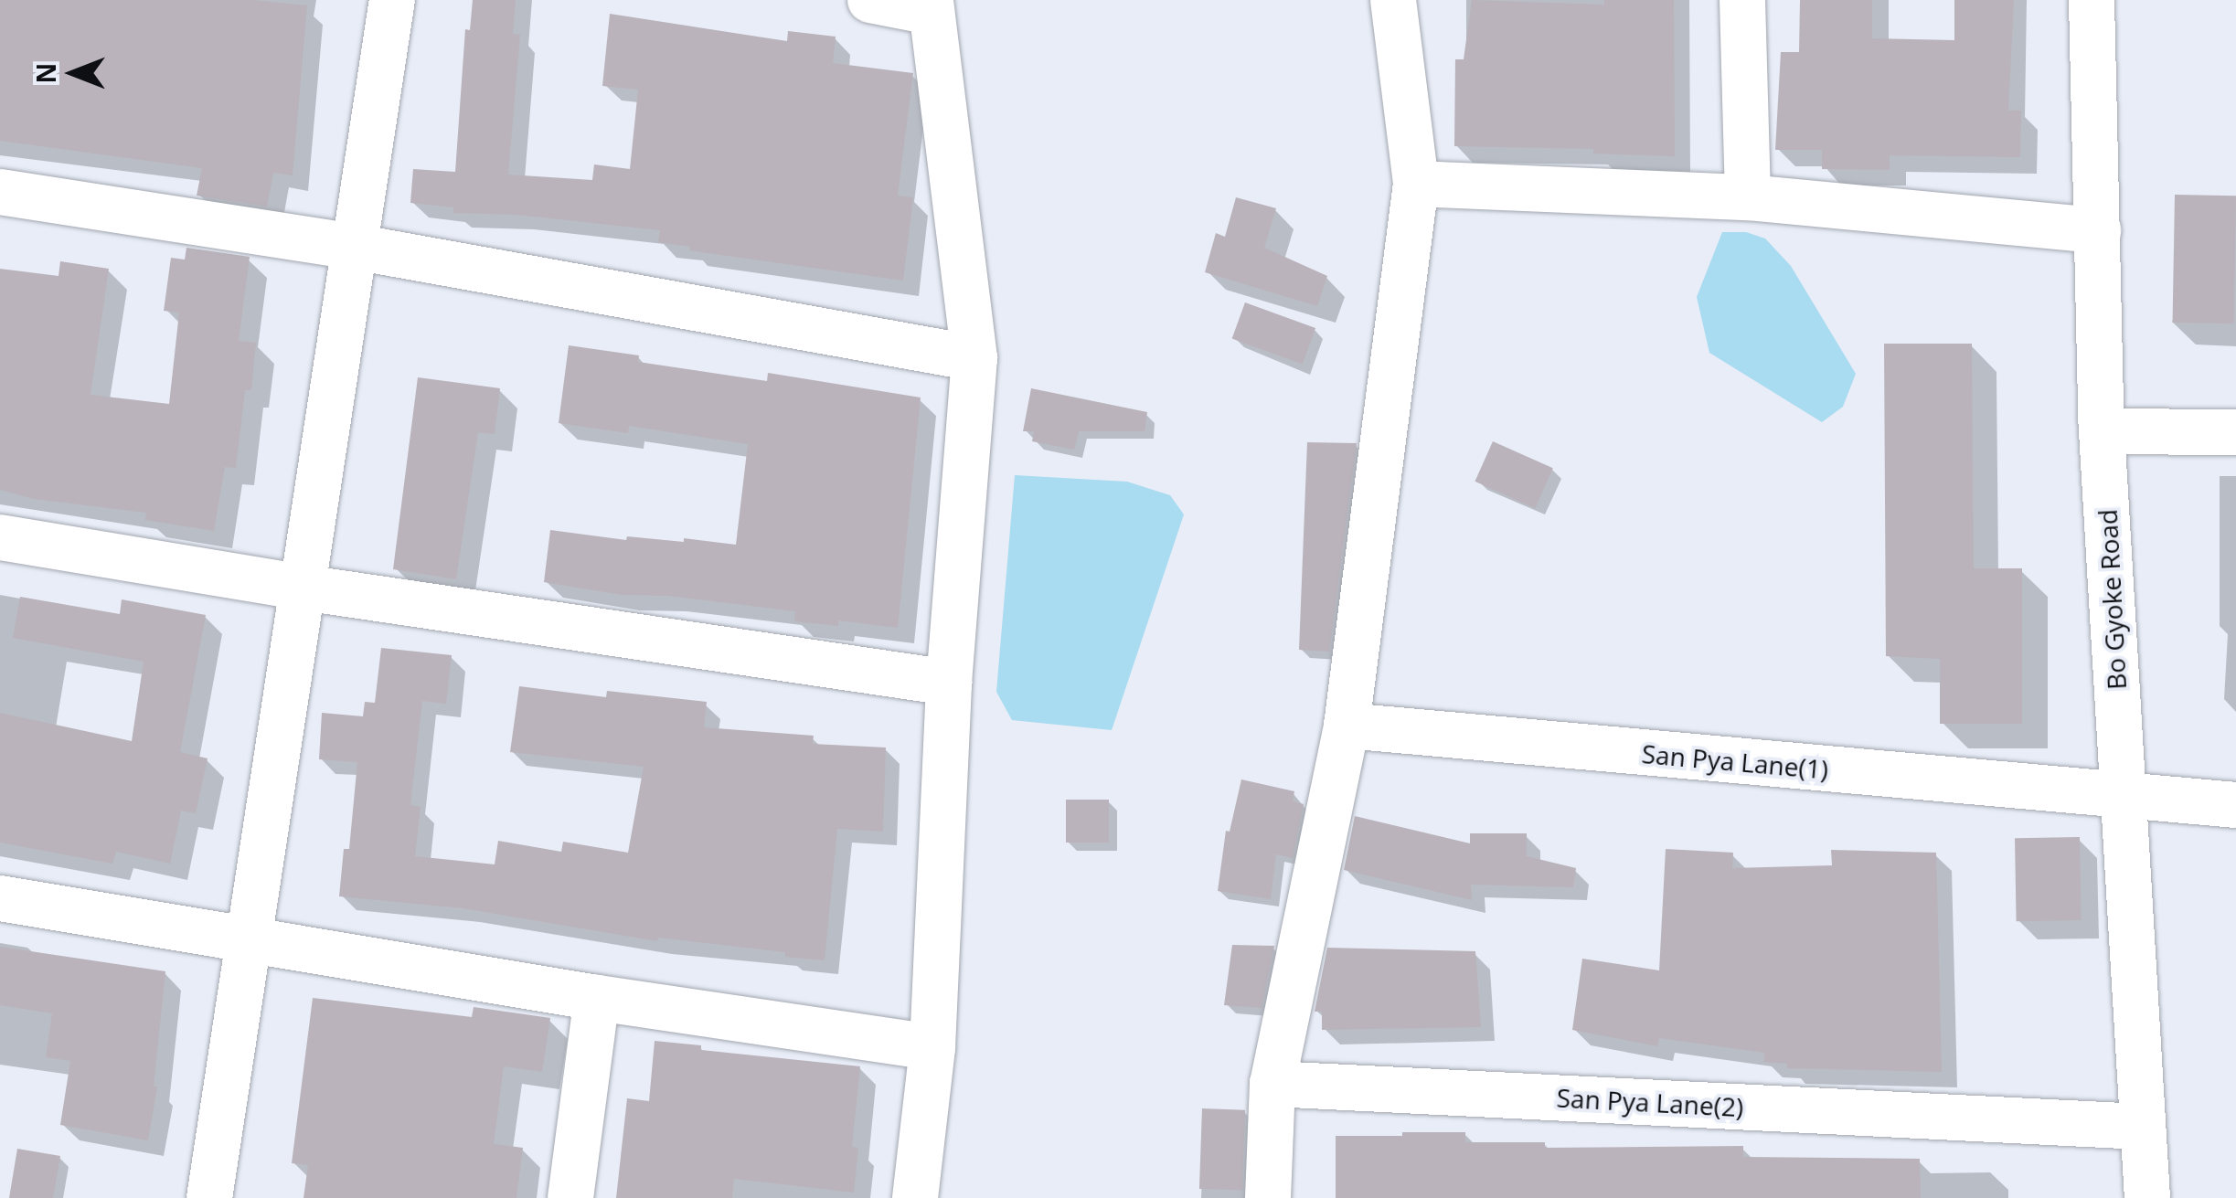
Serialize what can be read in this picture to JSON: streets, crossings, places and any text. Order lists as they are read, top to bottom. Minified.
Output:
{"streets":{"street":["Bo Gyoke Road","San Pya Lane(1)","San Pya Lane(2)"]},"crossings":[["Bo Gyoke Road","San Pya Lane(1)"],["Bo Gyoke Road","San Pya Lane(2)"]],"north":"left"}
